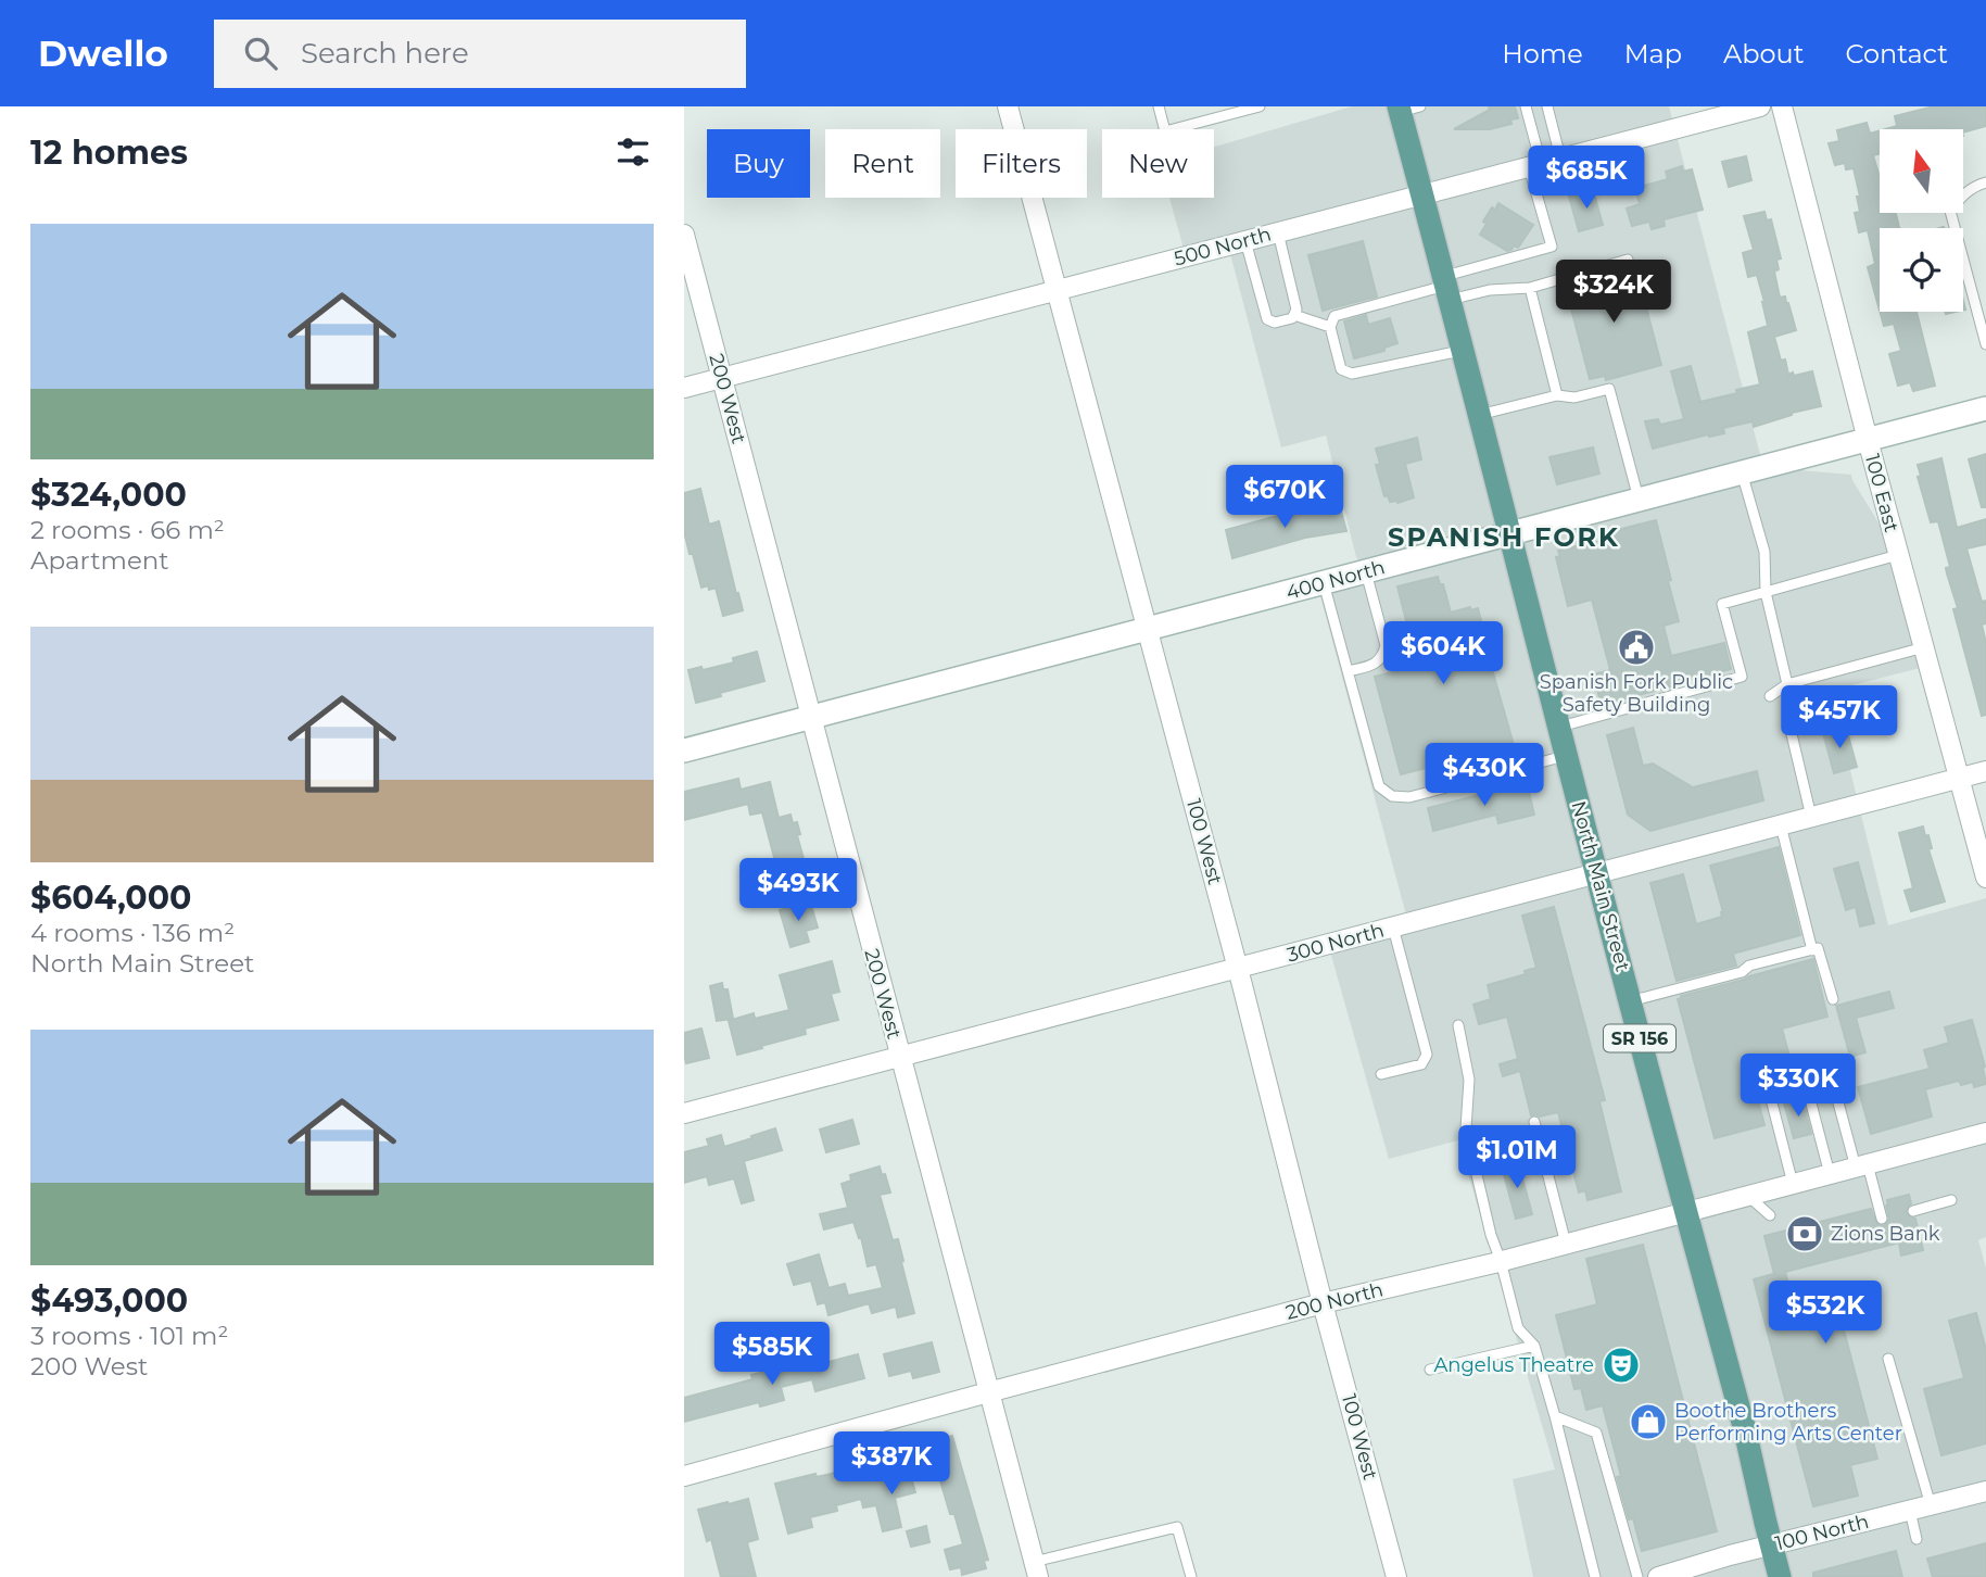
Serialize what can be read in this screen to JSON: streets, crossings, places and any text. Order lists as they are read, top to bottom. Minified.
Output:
{"streets":{"main road":["400 North","North Main Street","SR 156"],"street":["500 North","200 West","100 East","100 West","300 North","200 North","100 North"]},"crossings":[["500 North","200 West"],["500 North","100 West"],["500 North","North Main Street"],["200 West","400 North"],["200 West","300 North"],["200 West","200 North"],["100 East","400 North"],["100 East","300 North"],["400 North","100 West"],["400 North","North Main Street"],["100 West","300 North"],["100 West","200 North"],["North Main Street","300 North"],["North Main Street","200 North"],["North Main Street","100 North"]],"districts":["SPANISH FORK"],"places":{"public building":["Spanish Fork Public Safety Building"],"bank":["Zions Bank"],"theatre":["Angelus Theatre"],"shop":["Boothe Brothers Performing Arts Center"]},"north":"top","page":{"header":"Dwello","search":"Search here","nav":["Home","Map","About","Contact"],"heading":"12 homes","chip":["Buy","Rent","Filters","New"],"price":["$685K","$324K","$670K","$604K","$457K","$430K","$493K","$330K","$1.01M","$532K","$585K","$387K"],"list":[{"name":"$324,000","note":"2 rooms · 66 m² · Apartment"},{"name":"$604,000","note":"4 rooms · 136 m² · North Main Street"},{"name":"$493,000","note":"3 rooms · 101 m² · 200 West"}]}}
